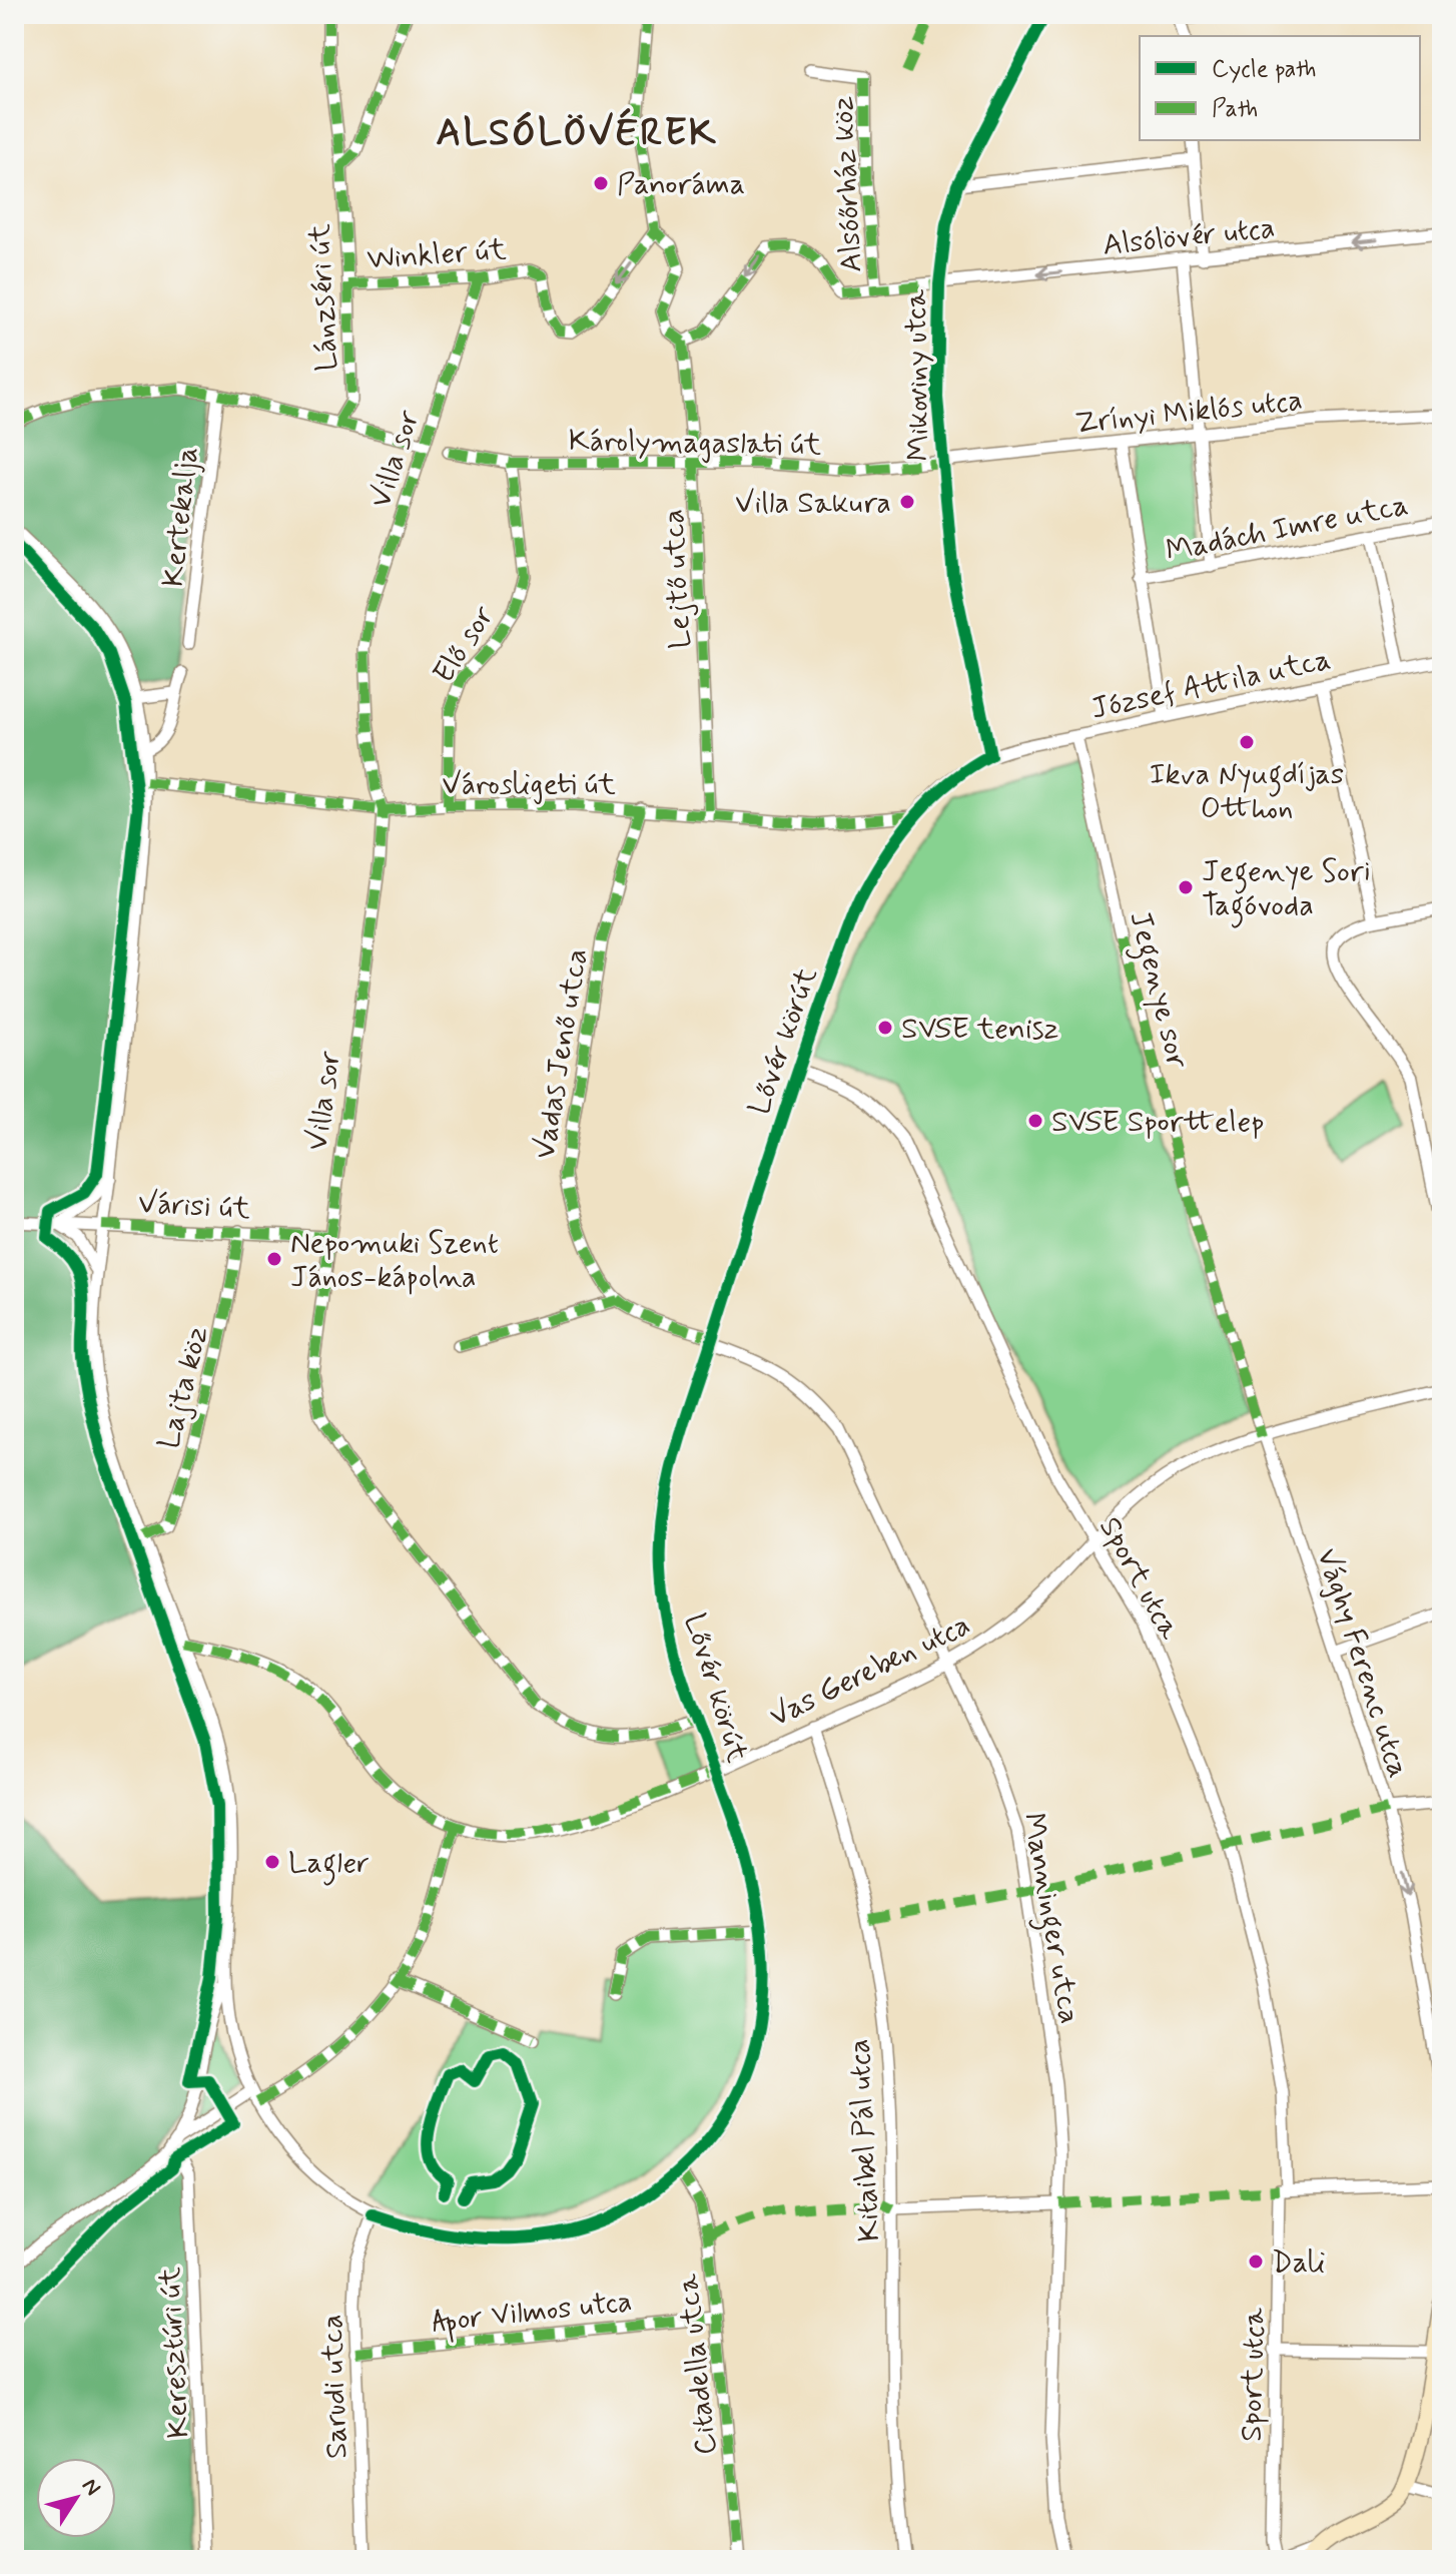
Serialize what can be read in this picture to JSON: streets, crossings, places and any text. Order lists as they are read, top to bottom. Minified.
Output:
{"streets":{"street":["Alsóőrház köz","Alsólövér utca","Winkler út","Lánzséri út","Mikoviny utca","Zrínyi Miklós utca","Károlymagaslati út","Villa sor","Kertekalja","Madách Imre utca","Lejtő utca","Elő sor","József Attila utca","Városligeti út","Jegenye sor","Lővér körút","Vadas Jenő utca","Várisi út","Lajta köz","Sport utca","Vághy Ferenc utca","Vas Gereben utca","Manninger utca","Kitaibel Pál utca","Apor Vilmos utca","Keresztúri út","Citadella utca","Sarudi utca"]},"crossings":[["Alsólövér utca","Mikoviny utca"],["Winkler út","Lánzséri út"],["Winkler út","Villa sor"],["Mikoviny utca","Zrínyi Miklós utca"],["Mikoviny utca","Károlymagaslati út"],["Mikoviny utca","József Attila utca"],["Mikoviny utca","Lővér körút"],["Zrínyi Miklós utca","Károlymagaslati út"],["Károlymagaslati út","Lejtő utca"],["Károlymagaslati út","Elő sor"],["Villa sor","Városligeti út"],["Villa sor","Lővér körút"],["Villa sor","Várisi út"],["Lejtő utca","Városligeti út"],["Elő sor","Városligeti út"],["József Attila utca","Jegenye sor"],["József Attila utca","Lővér körút"],["Városligeti út","Lővér körút"],["Városligeti út","Vadas Jenő utca"],["Jegenye sor","Vághy Ferenc utca"],["Jegenye sor","Vas Gereben utca"],["Lővér körút","Várisi út"],["Lővér körút","Lajta köz"],["Lővér körút","Sport utca"],["Lővér körút","Vas Gereben utca"],["Lővér körút","Manninger utca"],["Lővér körút","Citadella utca"],["Lővér körút","Sarudi utca"],["Várisi út","Lajta köz"],["Sport utca","Vas Gereben utca"],["Vághy Ferenc utca","Vas Gereben utca"],["Vas Gereben utca","Manninger utca"],["Vas Gereben utca","Kitaibel Pál utca"],["Apor Vilmos utca","Citadella utca"],["Apor Vilmos utca","Sarudi utca"]],"one_way":["Vághy Ferenc utca"],"districts":["ALSÓLÖVÉREK"],"places":["Panoráma","Villa Sakura","Ikva Nyugdíjas Otthon","Jegenye Sori Tagóvoda","SVSE tenisz","SVSE Sporttelep","Nepomuki Szent János-kápolna","Lagler","Dali"],"legend":["Cycle path","Path"],"north":"top right"}
